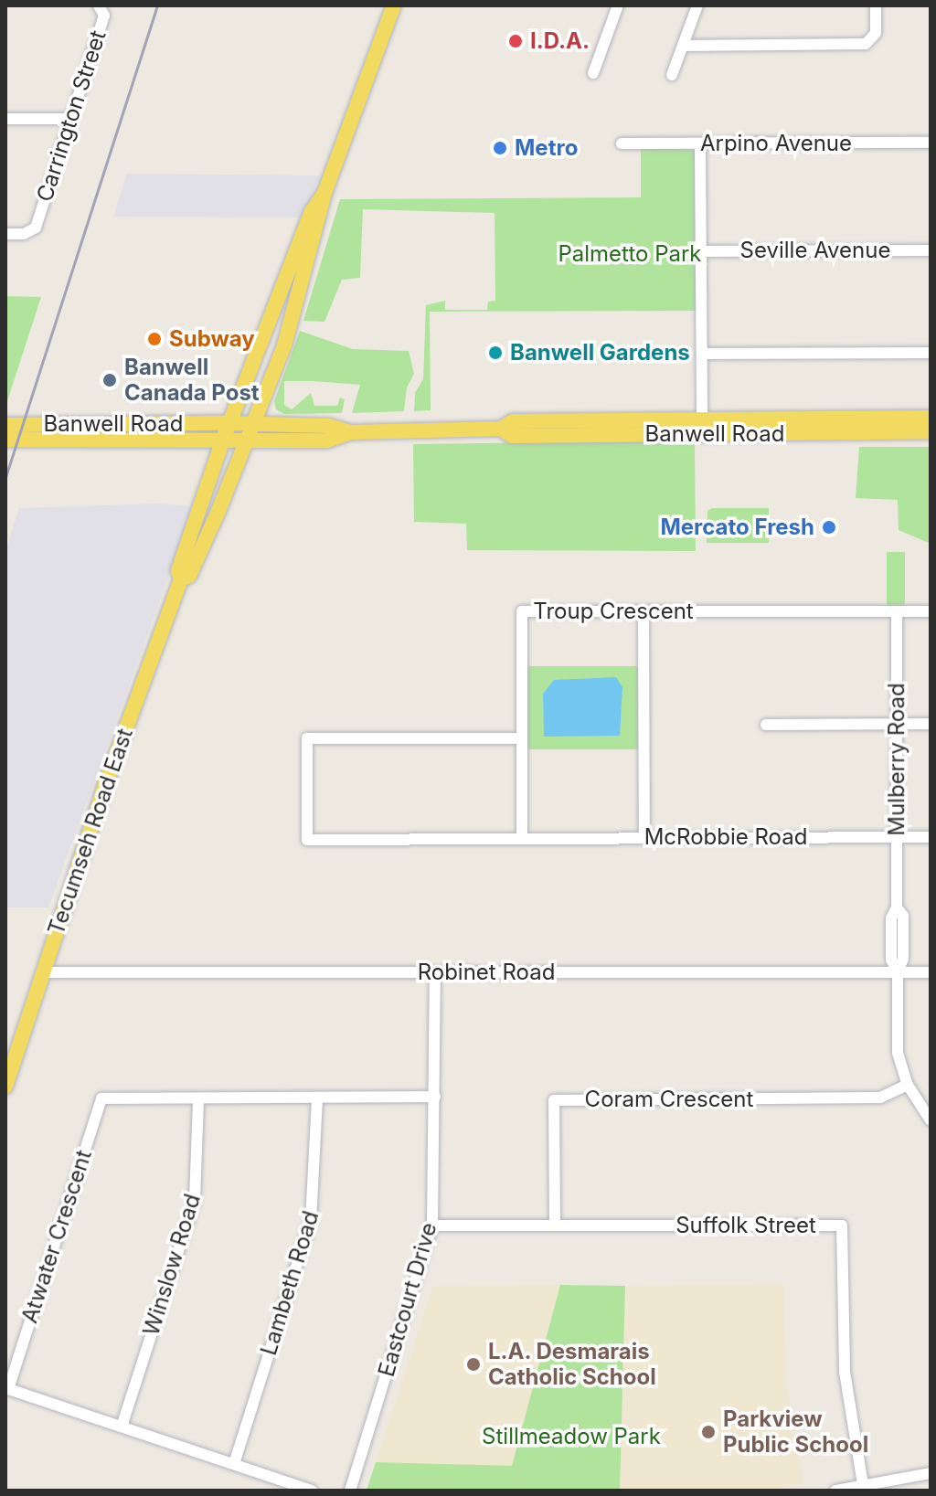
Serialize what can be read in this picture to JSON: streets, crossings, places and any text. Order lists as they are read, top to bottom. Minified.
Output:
{"streets":{"main road":["Banwell Road","Tecumseh Road East"],"street":["Carrington Street","Arpino Avenue","Seville Avenue","Troup Crescent","Mulberry Road","McRobbie Road","Robinet Road","Coram Crescent","Suffolk Street","Atwater Crescent","Winslow Road","Lambeth Road","Eastcourt Drive"]},"crossings":[["Banwell Road","Tecumseh Road East"],["Troup Crescent","Mulberry Road"],["Troup Crescent","McRobbie Road"],["Mulberry Road","McRobbie Road"],["Mulberry Road","Robinet Road"],["Mulberry Road","Coram Crescent"],["Tecumseh Road East","Robinet Road"],["Robinet Road","Eastcourt Drive"],["Coram Crescent","Suffolk Street"],["Suffolk Street","Eastcourt Drive"],["Atwater Crescent","Winslow Road"],["Atwater Crescent","Lambeth Road"],["Atwater Crescent","Eastcourt Drive"]],"parks":["Palmetto Park","Stillmeadow Park"],"places":["I.D.A.","Metro","Subway","Banwell Gardens","Banwell Canada Post","Mercato Fresh","L.A. Desmarais Catholic School","Parkview Public School"]}
